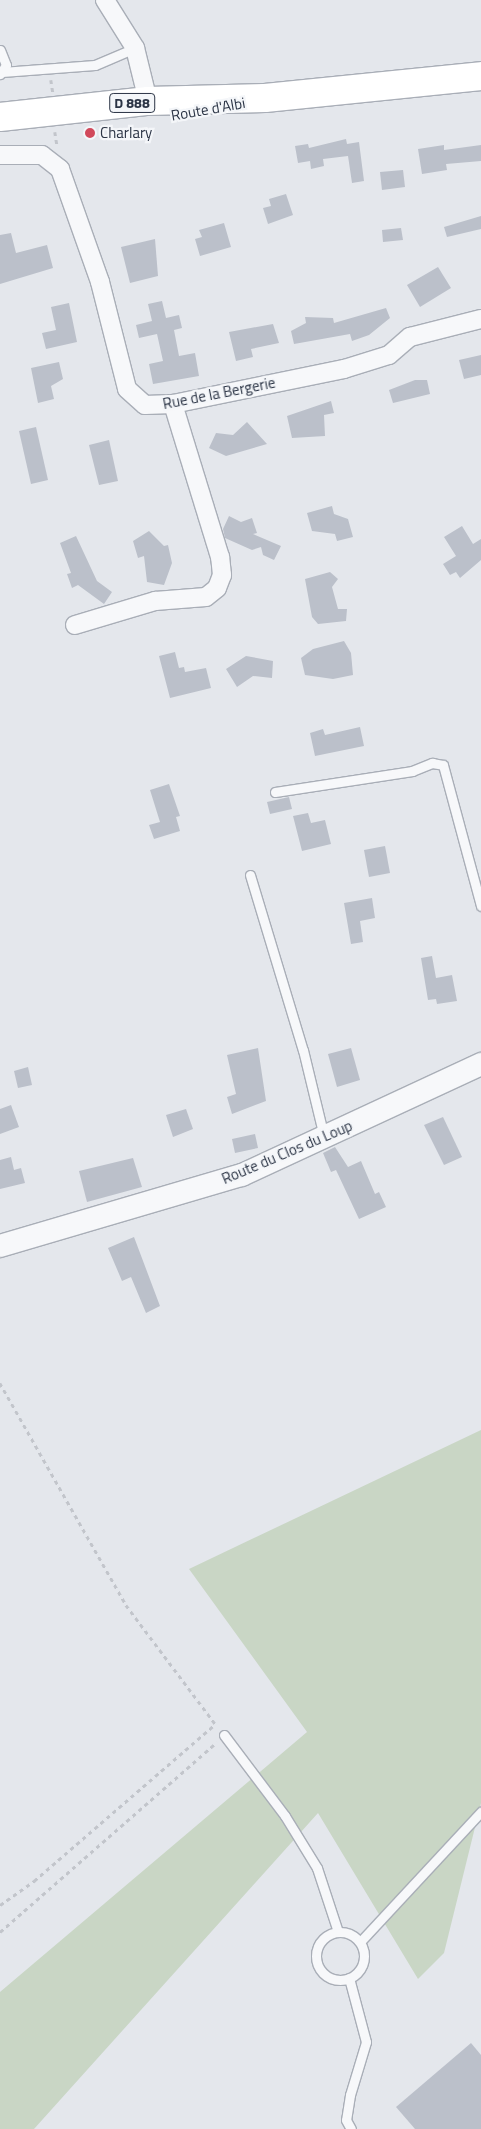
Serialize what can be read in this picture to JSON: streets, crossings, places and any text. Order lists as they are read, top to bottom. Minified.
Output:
{"streets":{"main road":["D 888","Route d'Albi"],"street":["Rue de la Bergerie","Route du Clos du Loup"]},"places":["Charlary"]}
